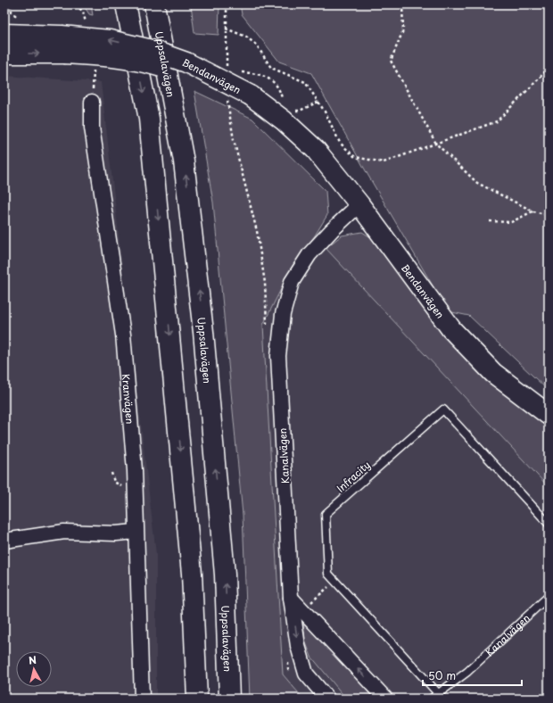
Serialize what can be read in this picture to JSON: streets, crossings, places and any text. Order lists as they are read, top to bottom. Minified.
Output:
{"streets":{"main road":["Uppsalavägen","Bendanvägen"],"street":["Kranvägen","Kanalvägen"],"lane":["Infracity"]},"crossings":[["Bendanvägen","Kanalvägen"],["Kanalvägen","Infracity"]],"scale_bar":"50 m","north":"top"}
